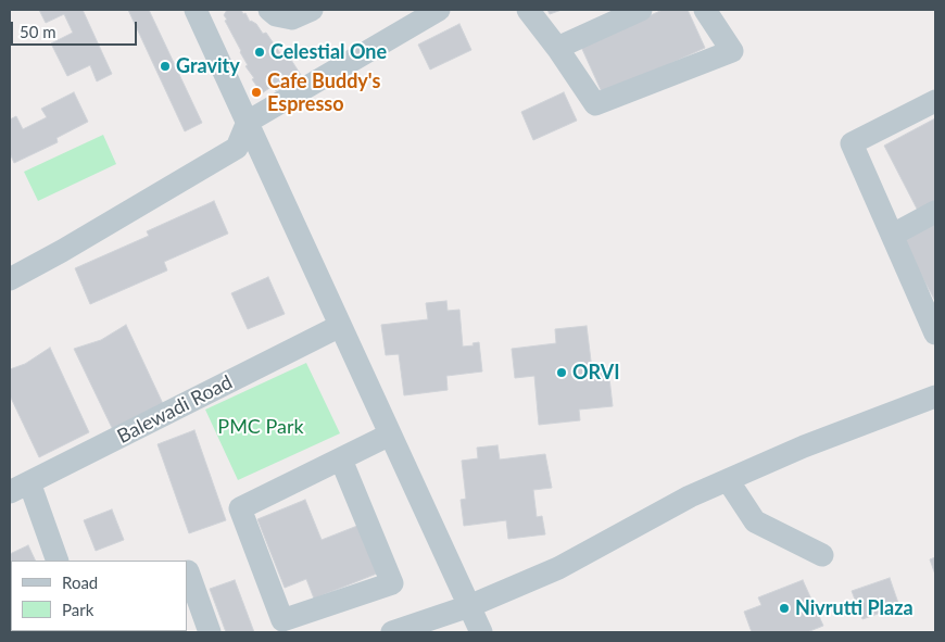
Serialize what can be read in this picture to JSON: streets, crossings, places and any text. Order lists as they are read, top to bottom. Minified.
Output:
{"streets":{"street":["Balewadi Road"]},"parks":["PMC Park"],"places":["Celestial One","Gravity","Cafe Buddy's Espresso","ORVI","Nivrutti Plaza"],"legend":["Road","Park"],"scale_bar":"50 m"}
